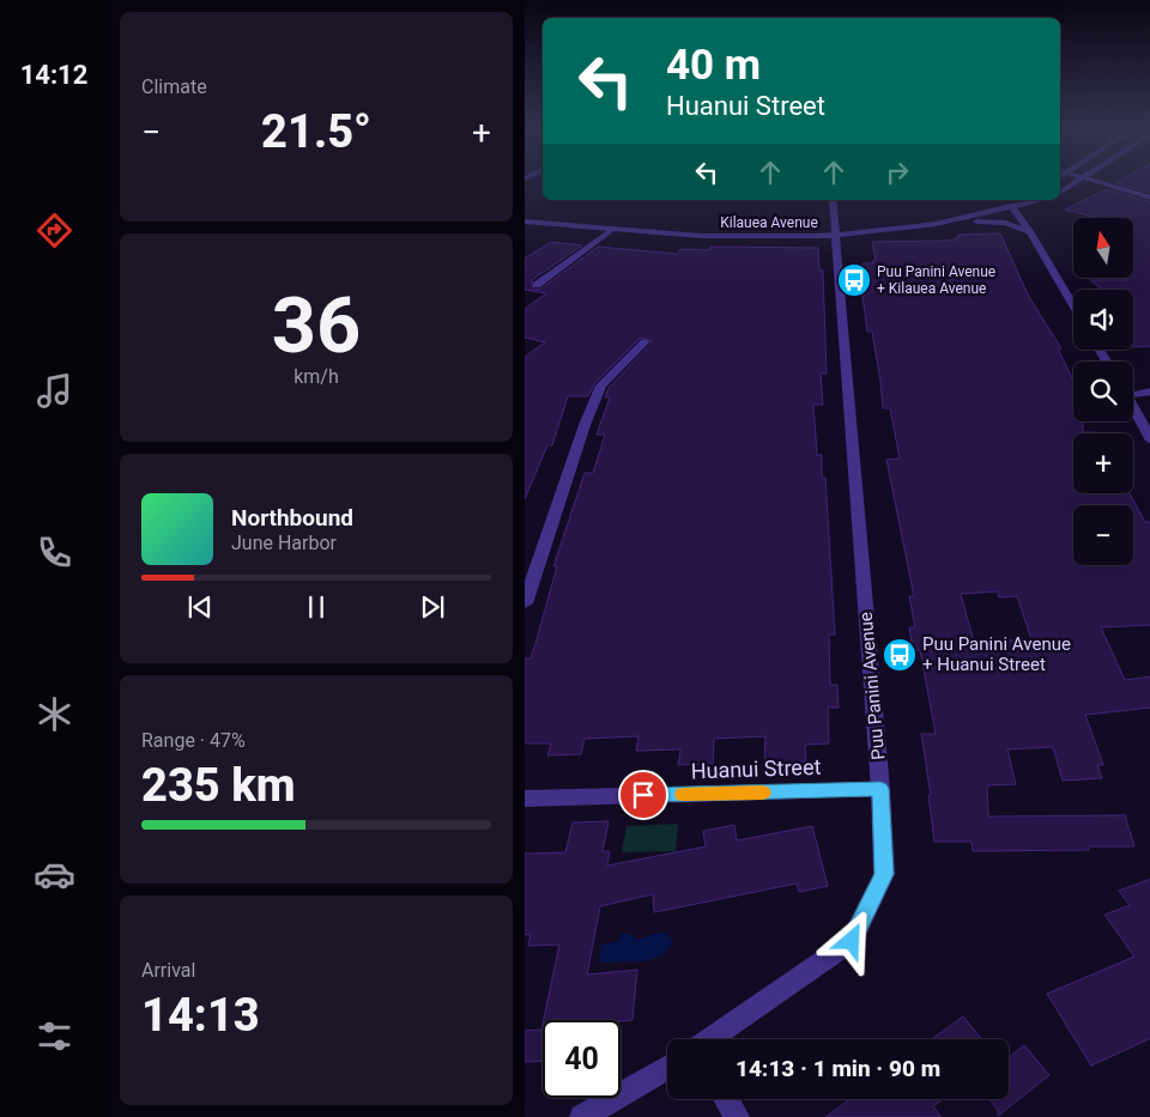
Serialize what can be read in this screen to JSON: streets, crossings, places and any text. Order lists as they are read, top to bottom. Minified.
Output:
{"streets":{"street":["Kilauea Avenue","Puu Panini Avenue","Huanui Street"]},"crossings":[["Kilauea Avenue","Puu Panini Avenue"],["Puu Panini Avenue","Huanui Street"]],"places":{"bus stop":["Puu Panini Avenue + Kilauea Avenue","Puu Panini Avenue + Huanui Street"]},"north":"top","page":{"tabs":"14:12","tile":["Climate",["36","km/h"],["Range · 47%","235 km"],["Arrival","14:13"]],"turn":["40 m","Huanui Street"],"heat":["−","21.5°","+"],"map_buttons":["+","−"],"song":["Northbound","June Harbor"],"limit":"40","trip":"14:13 · 1 min · 90 m"}}
